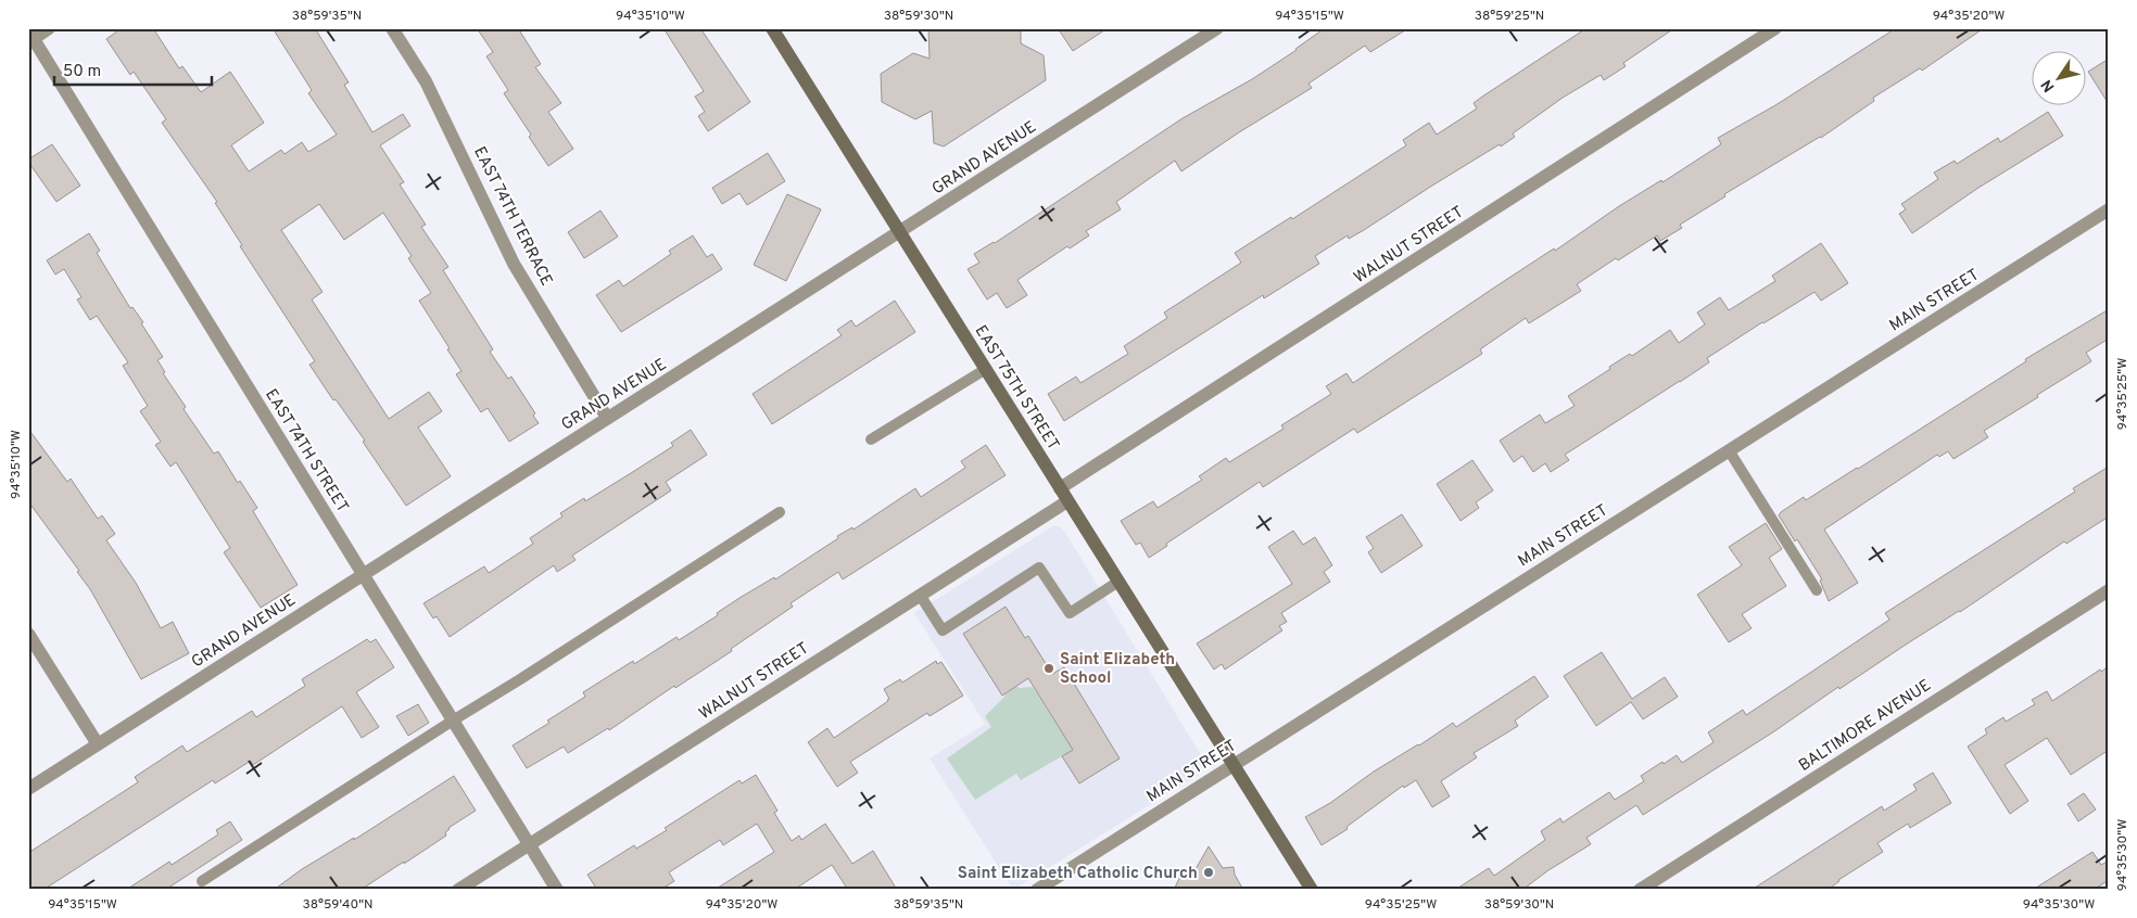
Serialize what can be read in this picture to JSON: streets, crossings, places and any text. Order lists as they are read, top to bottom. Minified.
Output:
{"streets":{"main road":["EAST 75TH STREET"],"street":["GRAND AVENUE","EAST 74TH TERRACE","WALNUT STREET","MAIN STREET","EAST 74TH STREET","BALTIMORE AVENUE"]},"crossings":[["GRAND AVENUE","EAST 74TH TERRACE"],["GRAND AVENUE","EAST 75TH STREET"],["GRAND AVENUE","EAST 74TH STREET"],["WALNUT STREET","EAST 75TH STREET"],["WALNUT STREET","EAST 74TH STREET"],["MAIN STREET","EAST 75TH STREET"]],"places":["Saint Elizabeth School","Saint Elizabeth Catholic Church"],"scale_bar":"50 m","north":"bottom left","coordinates":["38°59'35\"N","94°35'10\"W","38°59'30\"N","94°35'15\"W","38°59'25\"N","94°35'20\"W","94°35'25\"W","94°35'30\"W","38°59'40\"N"]}
